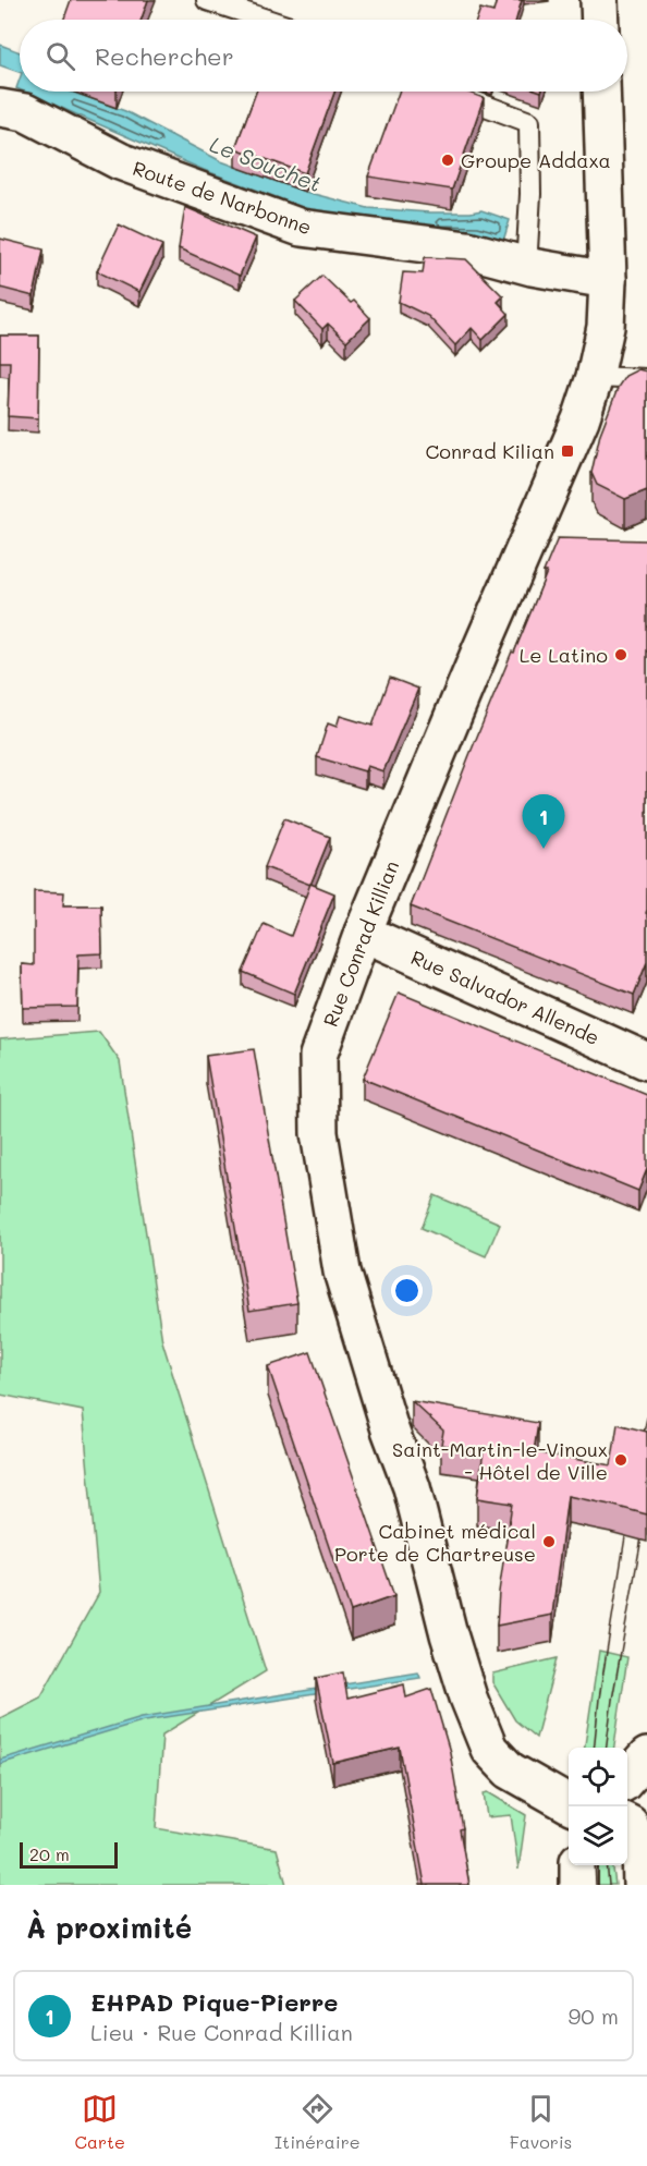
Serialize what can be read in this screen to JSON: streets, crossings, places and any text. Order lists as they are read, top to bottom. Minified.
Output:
{"streets":{"street":["Route de Narbonne","Rue Conrad Killian","Rue Salvador Allende"]},"crossings":[["Route de Narbonne","Rue Conrad Killian"],["Rue Conrad Killian","Rue Salvador Allende"]],"water":["Le Souchet"],"places":{"other":["Groupe Addaxa","Le Latino","Saint-Martin-le-Vinoux - Hôtel de Ville","Cabinet médical Porte de Chartreuse"],"transit":["Conrad Kilian"]},"scale_bar":"20 m","page":{"search":"Rechercher","pins":"1","scale":"20 m","heading":"À proximité","list":[{"mark":"1","name":"EHPAD Pique-Pierre","note":"Lieu · Rue Conrad Killian","value":"90 m"}],"nav":["Carte","Itinéraire","Favoris"]}}
